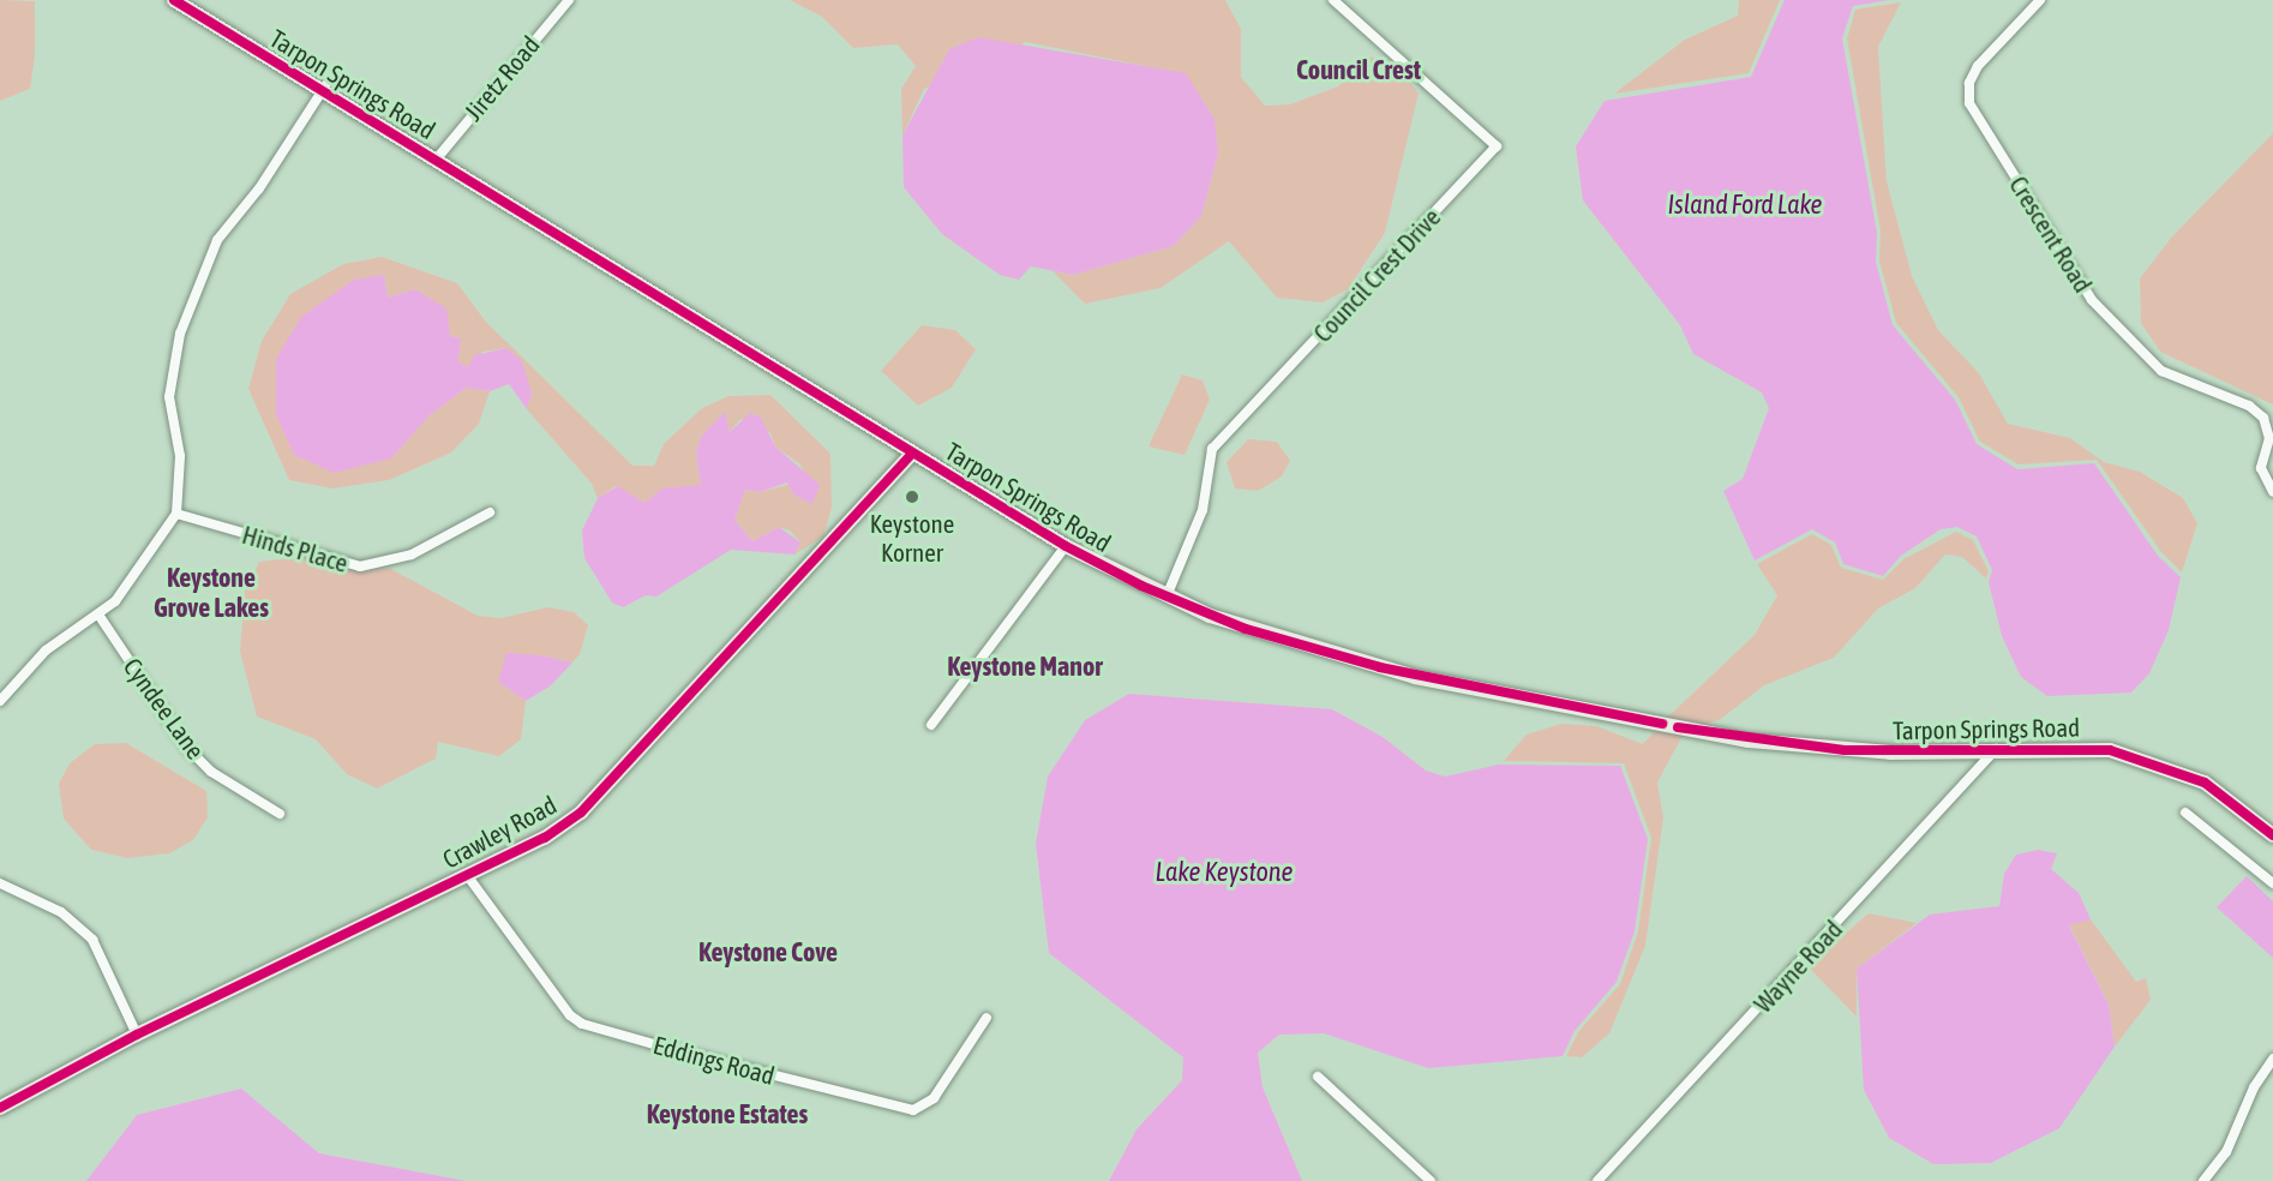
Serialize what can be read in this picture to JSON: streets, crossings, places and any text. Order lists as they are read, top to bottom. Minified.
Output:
{"streets":{"main road":["Tarpon Springs Road","Crawley Road"],"street":["Jiretz Road","Crescent Road","Council Crest Drive","Hinds Place","Cyndee Lane","Wayne Road","Eddings Road"]},"crossings":[["Jiretz Road","Tarpon Springs Road"],["Tarpon Springs Road","Council Crest Drive"],["Tarpon Springs Road","Crawley Road"],["Tarpon Springs Road","Wayne Road"],["Crawley Road","Eddings Road"]],"districts":["Council Crest","Keystone Grove Lakes","Keystone Manor","Keystone Cove","Keystone Estates"],"water":["Island Ford Lake","Lake Keystone"],"places":["Keystone Korner"]}
